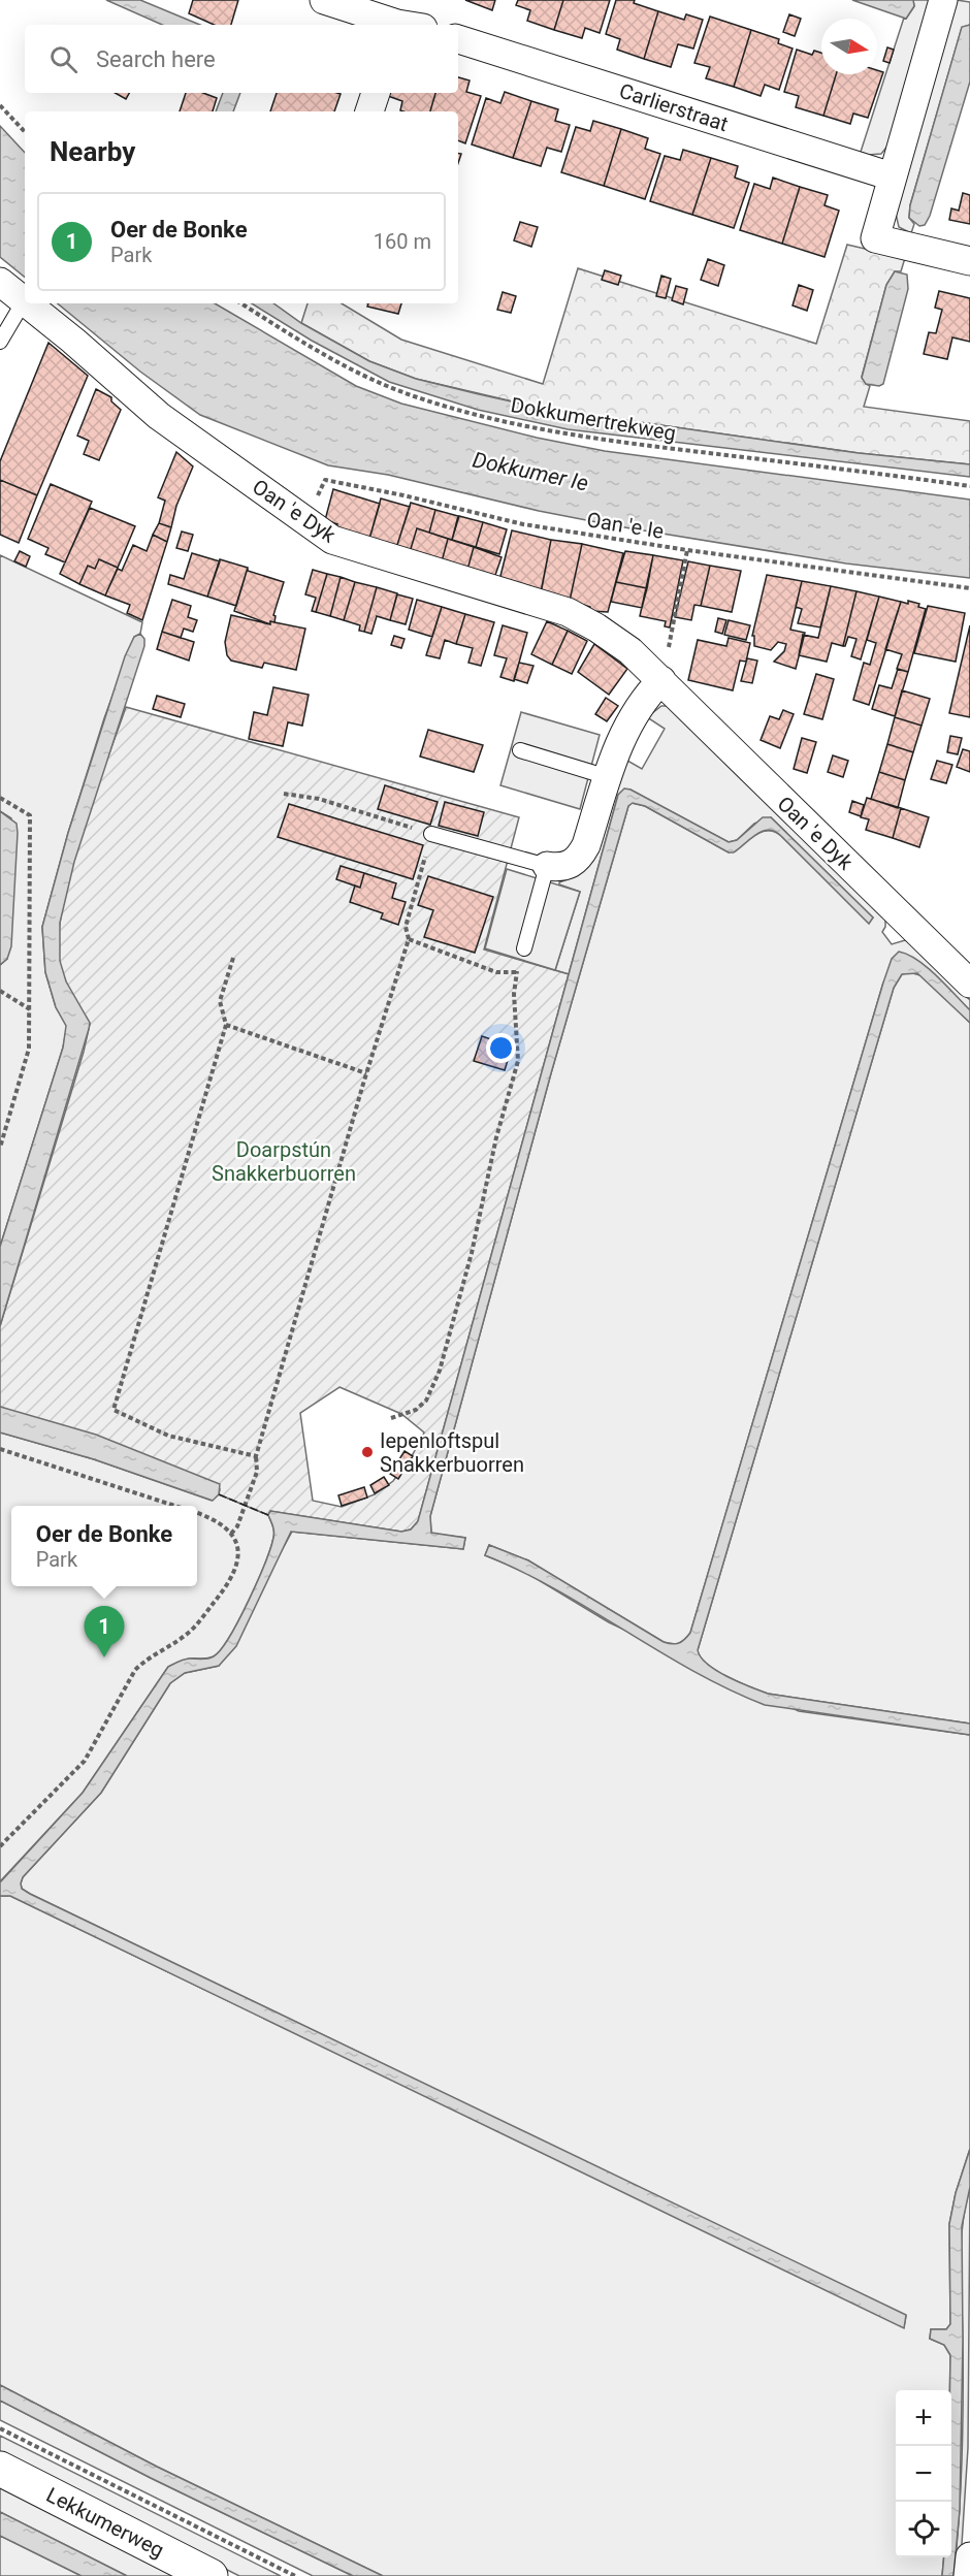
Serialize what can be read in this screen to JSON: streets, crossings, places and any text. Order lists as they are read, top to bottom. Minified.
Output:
{"streets":{"main road":["Lekkumerweg"],"street":["Carlierstraat","Oan 'e Dyk"],"path":["Dokkumertrekweg","Oan 'e Ie"]},"crossings":[["Oan 'e Dyk","Oan 'e Ie"]],"water":["Dokkumer Ie"],"parks":["Doarpstún Snakkerbuorren"],"places":["Iepenloftspul Snakkerbuorren"],"north":"right","page":{"search":"Search here","heading":"Nearby","list":[{"mark":"1","name":"Oer de Bonke","note":"Park","value":"160 m"}],"popup":["Oer de Bonke","Park"],"pins":"1","map_buttons":["+","−"]}}
